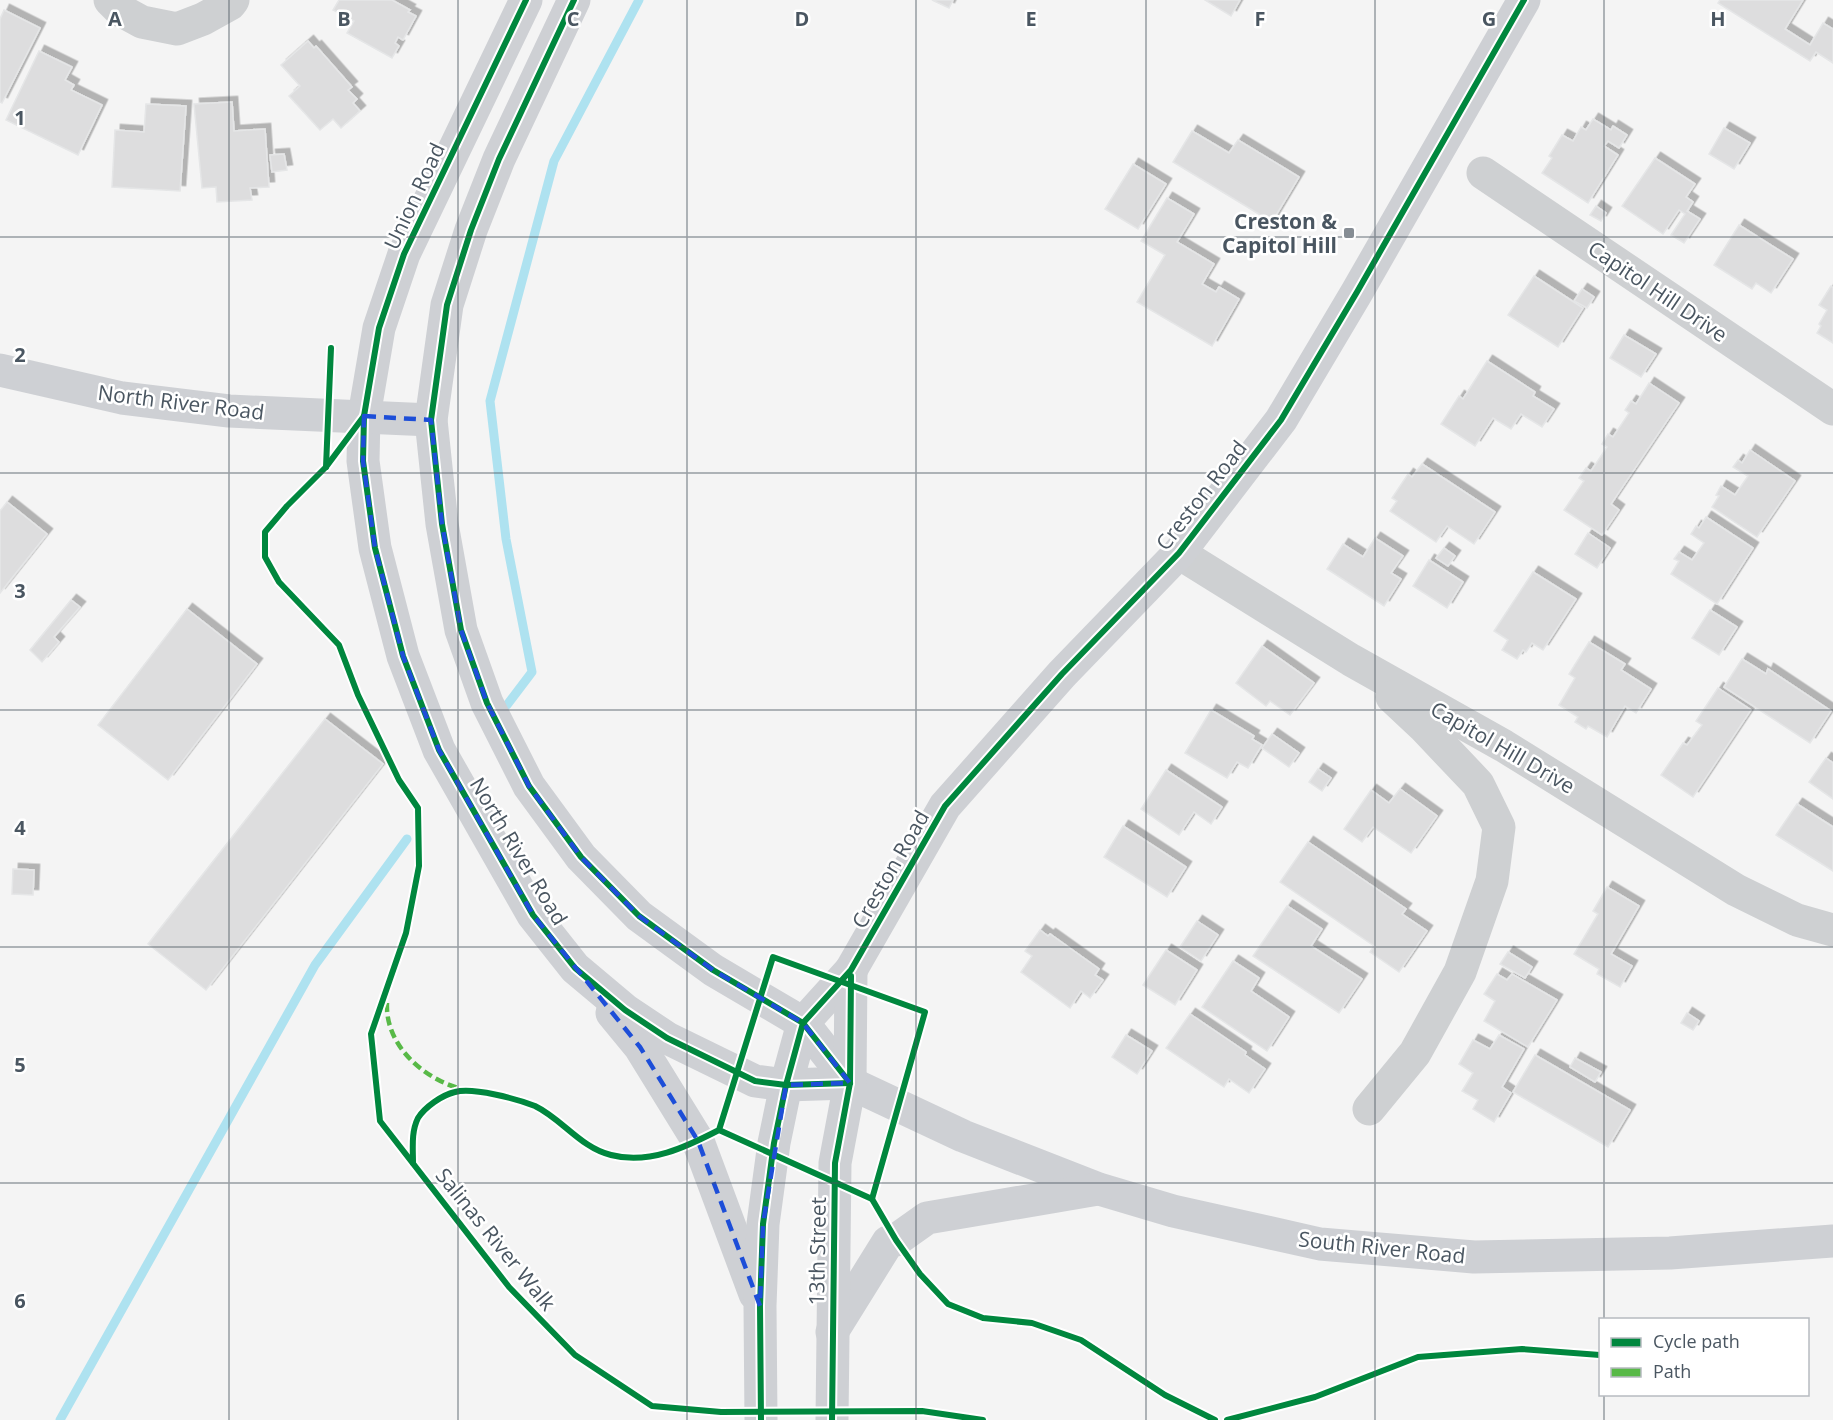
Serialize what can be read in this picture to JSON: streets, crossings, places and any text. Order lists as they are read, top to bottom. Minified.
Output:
{"streets":{"main road":["Union Road","North River Road","Creston Road","South River Road","13th Street"],"street":["Capitol Hill Drive"],"cycle path":["Salinas River Walk"]},"crossings":[["Union Road","North River Road"],["Capitol Hill Drive","Creston Road"],["North River Road","Creston Road"],["North River Road","South River Road"],["North River Road","13th Street"],["Creston Road","South River Road"],["Creston Road","13th Street"],["South River Road","13th Street"]],"places":{"transit":["Creston & Capitol Hill"]},"legend":["Cycle path","Path"],"grid":{"columns":["A","B","C","D","E","F","G","H"],"rows":["1","2","3","4","5","6"]}}
